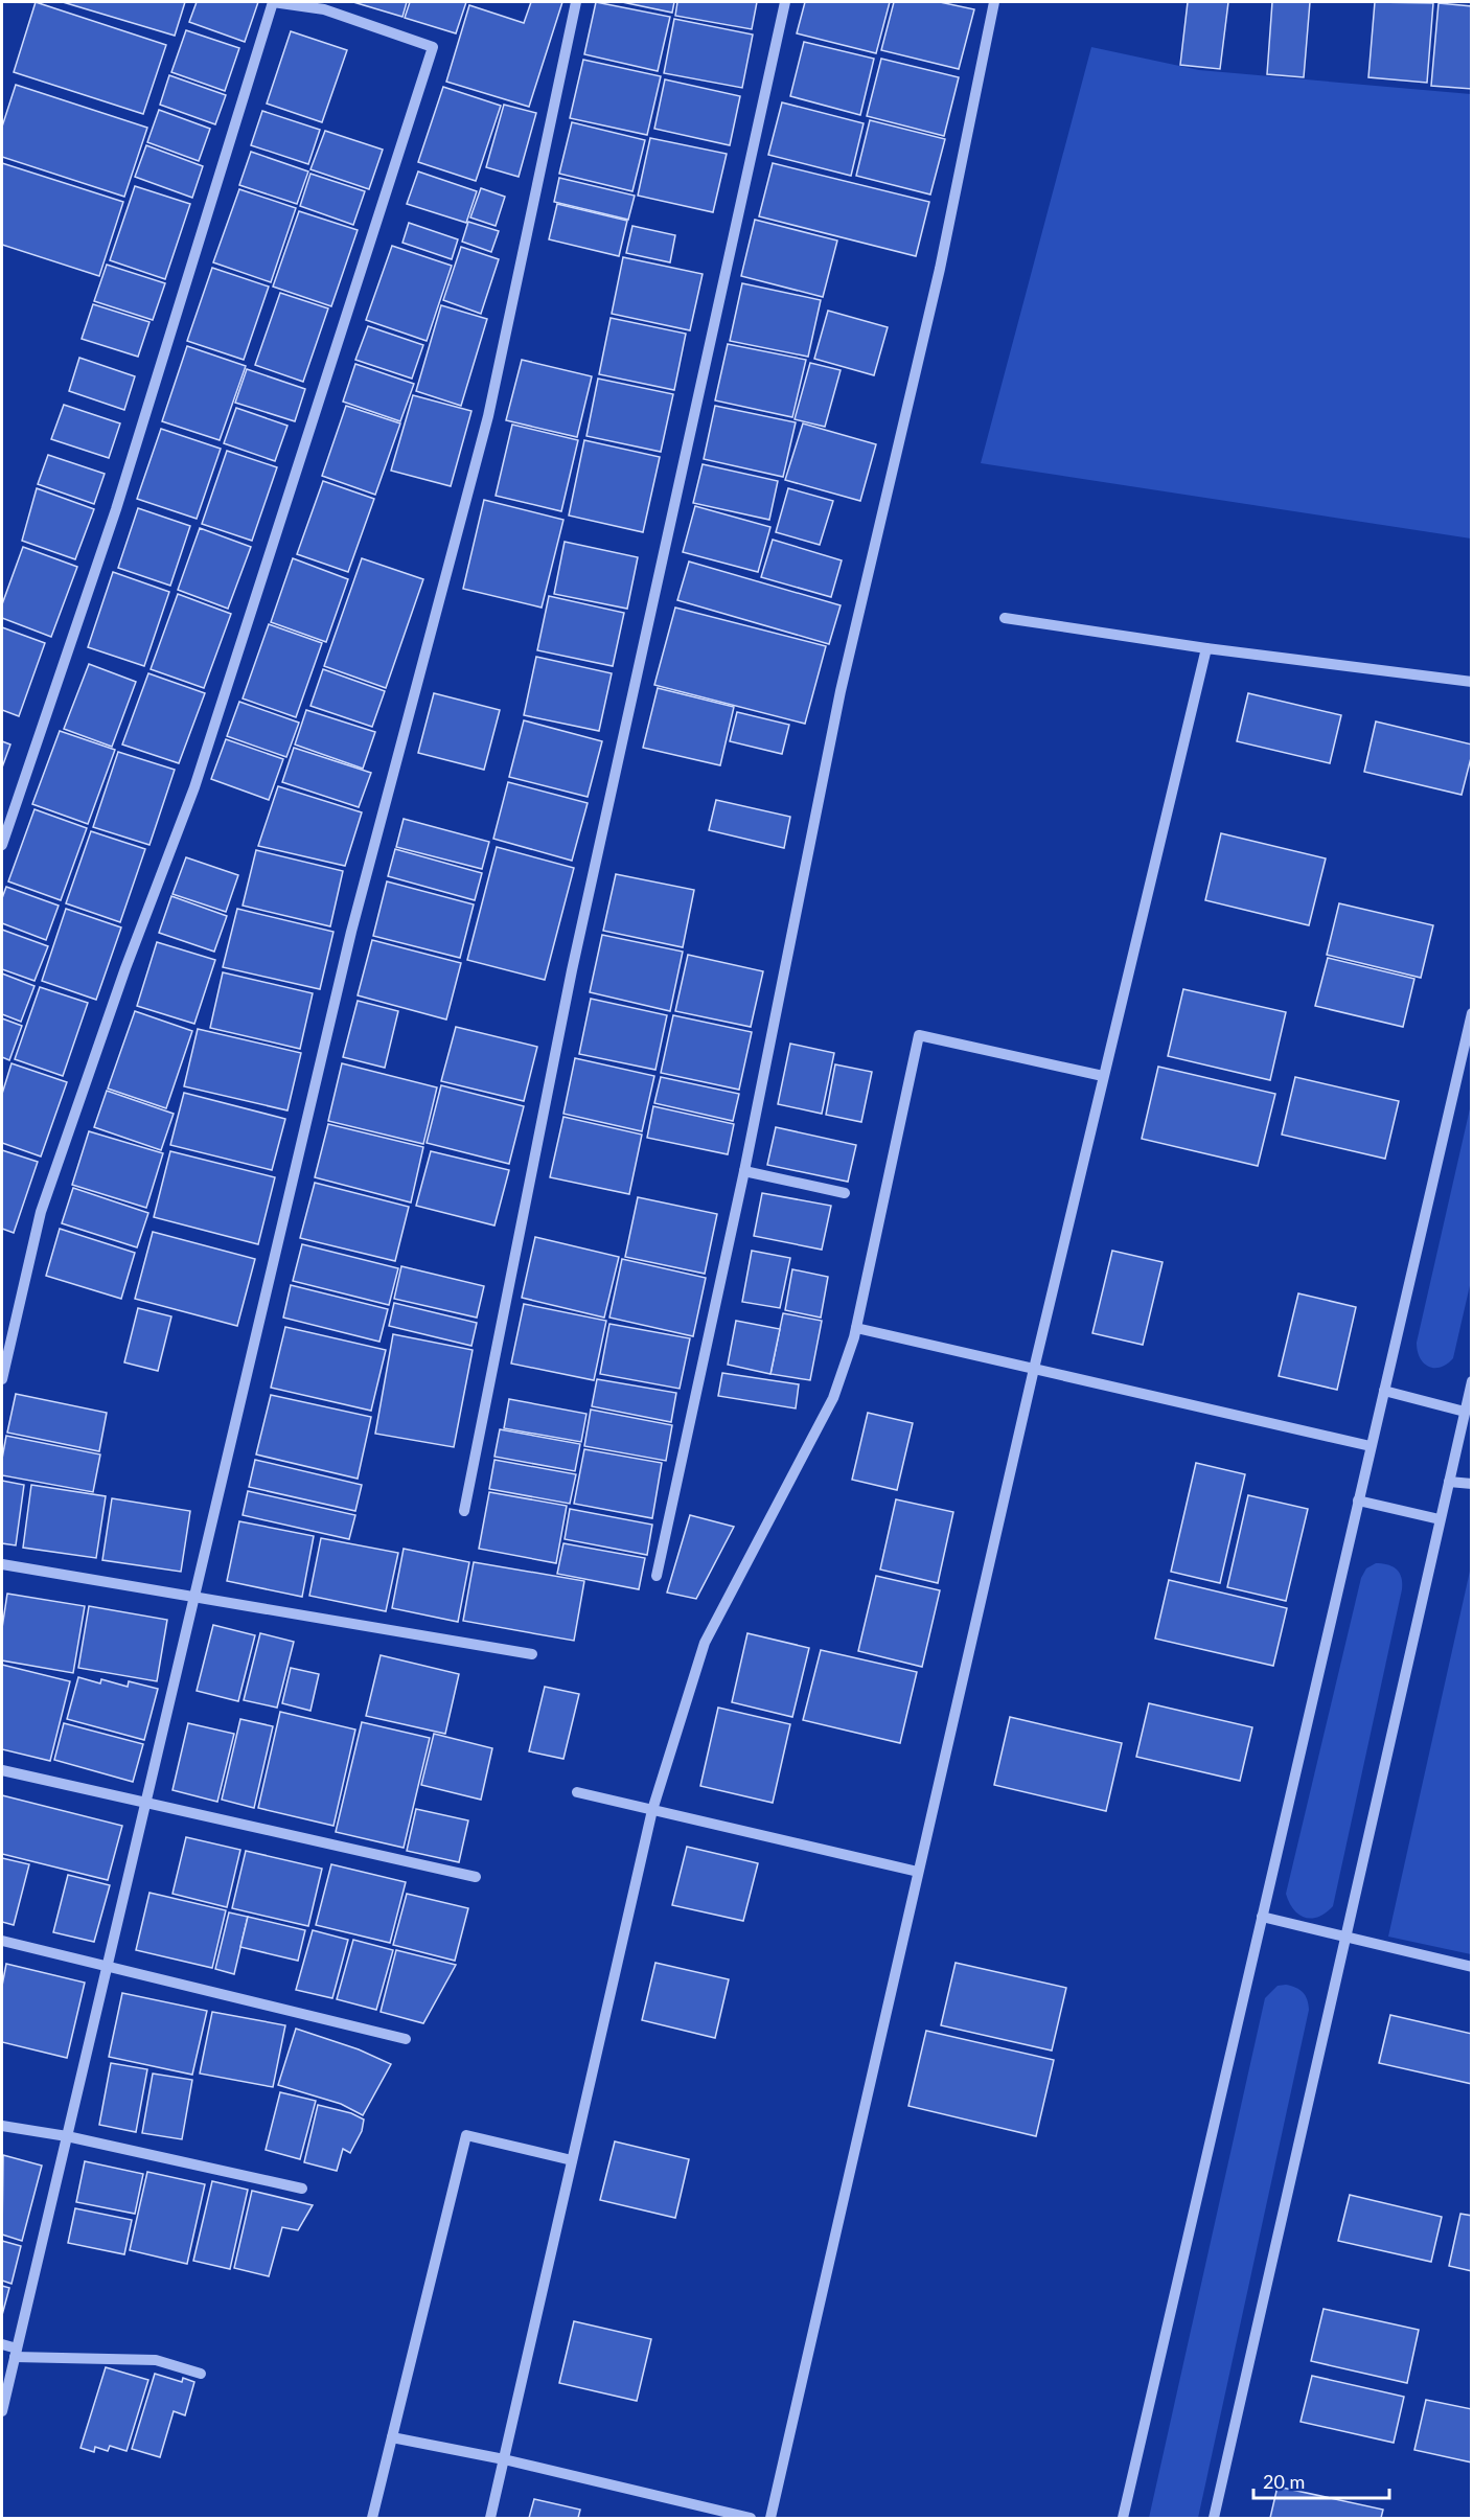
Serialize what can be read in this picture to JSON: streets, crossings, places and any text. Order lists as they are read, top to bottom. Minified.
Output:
{"scale_bar":"20 m"}
